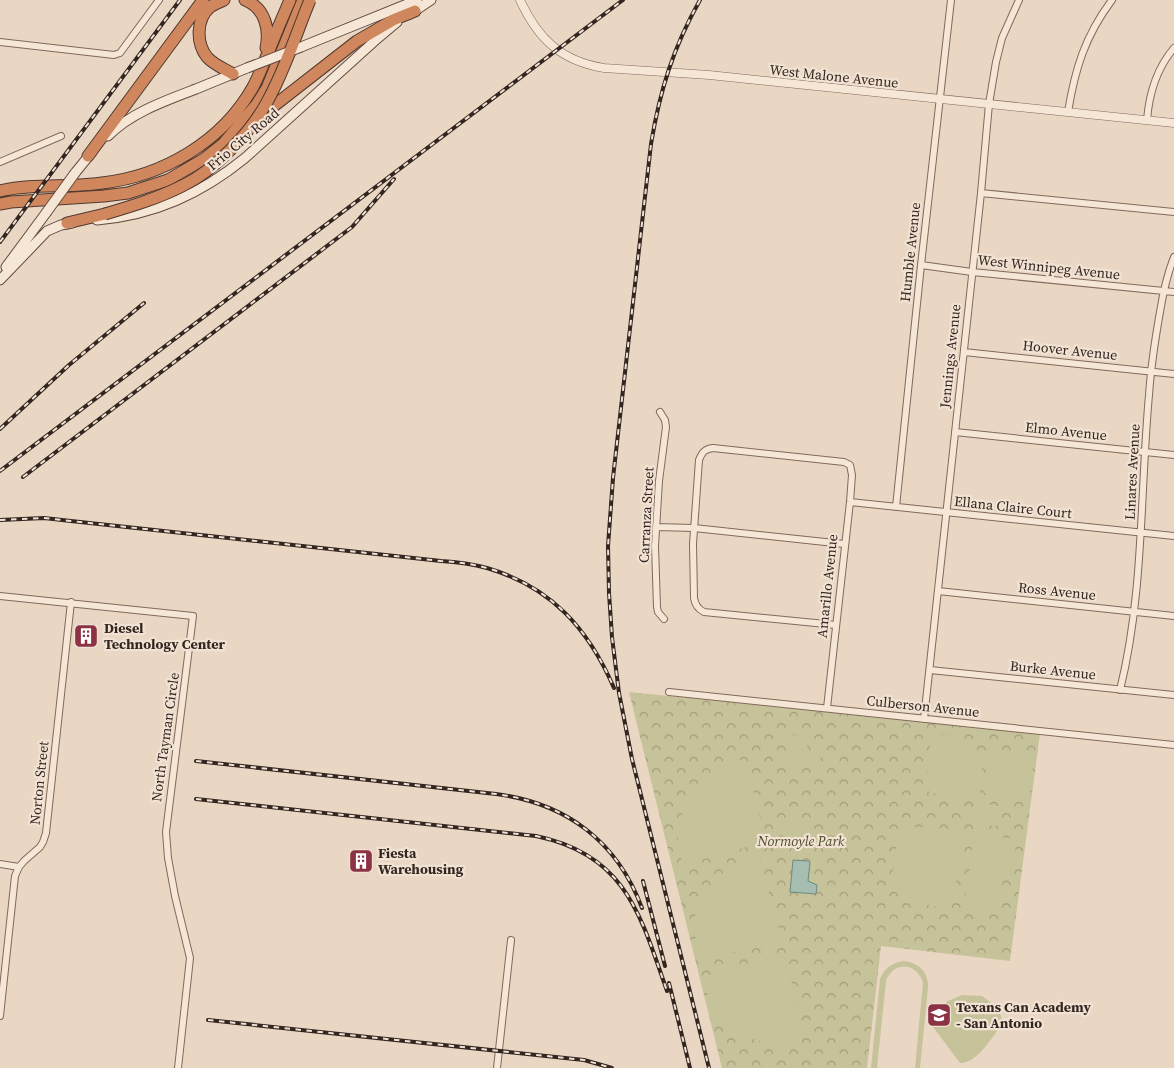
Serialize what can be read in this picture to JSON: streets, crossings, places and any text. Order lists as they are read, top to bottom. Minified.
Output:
{"streets":{"main road":["Frio City Road"],"street":["West Malone Avenue","Humble Avenue","West Winnipeg Avenue","Hoover Avenue","Jennings Avenue","Elmo Avenue","Linares Avenue","Ellana Claire Court","Carranza Street","Amarillo Avenue","Ross Avenue","Burke Avenue","Culberson Avenue","North Tayman Circle","Norton Street"]},"crossings":[["West Malone Avenue","Humble Avenue"],["West Malone Avenue","Jennings Avenue"],["Humble Avenue","West Winnipeg Avenue"],["Humble Avenue","Ellana Claire Court"],["West Winnipeg Avenue","Jennings Avenue"],["West Winnipeg Avenue","Linares Avenue"],["Hoover Avenue","Jennings Avenue"],["Hoover Avenue","Linares Avenue"],["Jennings Avenue","Elmo Avenue"],["Jennings Avenue","Ellana Claire Court"],["Jennings Avenue","Ross Avenue"],["Jennings Avenue","Burke Avenue"],["Jennings Avenue","Culberson Avenue"],["Elmo Avenue","Linares Avenue"],["Linares Avenue","Ellana Claire Court"],["Linares Avenue","Ross Avenue"],["Linares Avenue","Burke Avenue"],["Ellana Claire Court","Amarillo Avenue"],["Amarillo Avenue","Culberson Avenue"],["North Tayman Circle","Norton Street"]],"parks":["Normoyle Park"],"places":{"building":["Diesel Technology Center","Fiesta Warehousing"],"school or university":["Texans Can Academy - San Antonio"]}}
